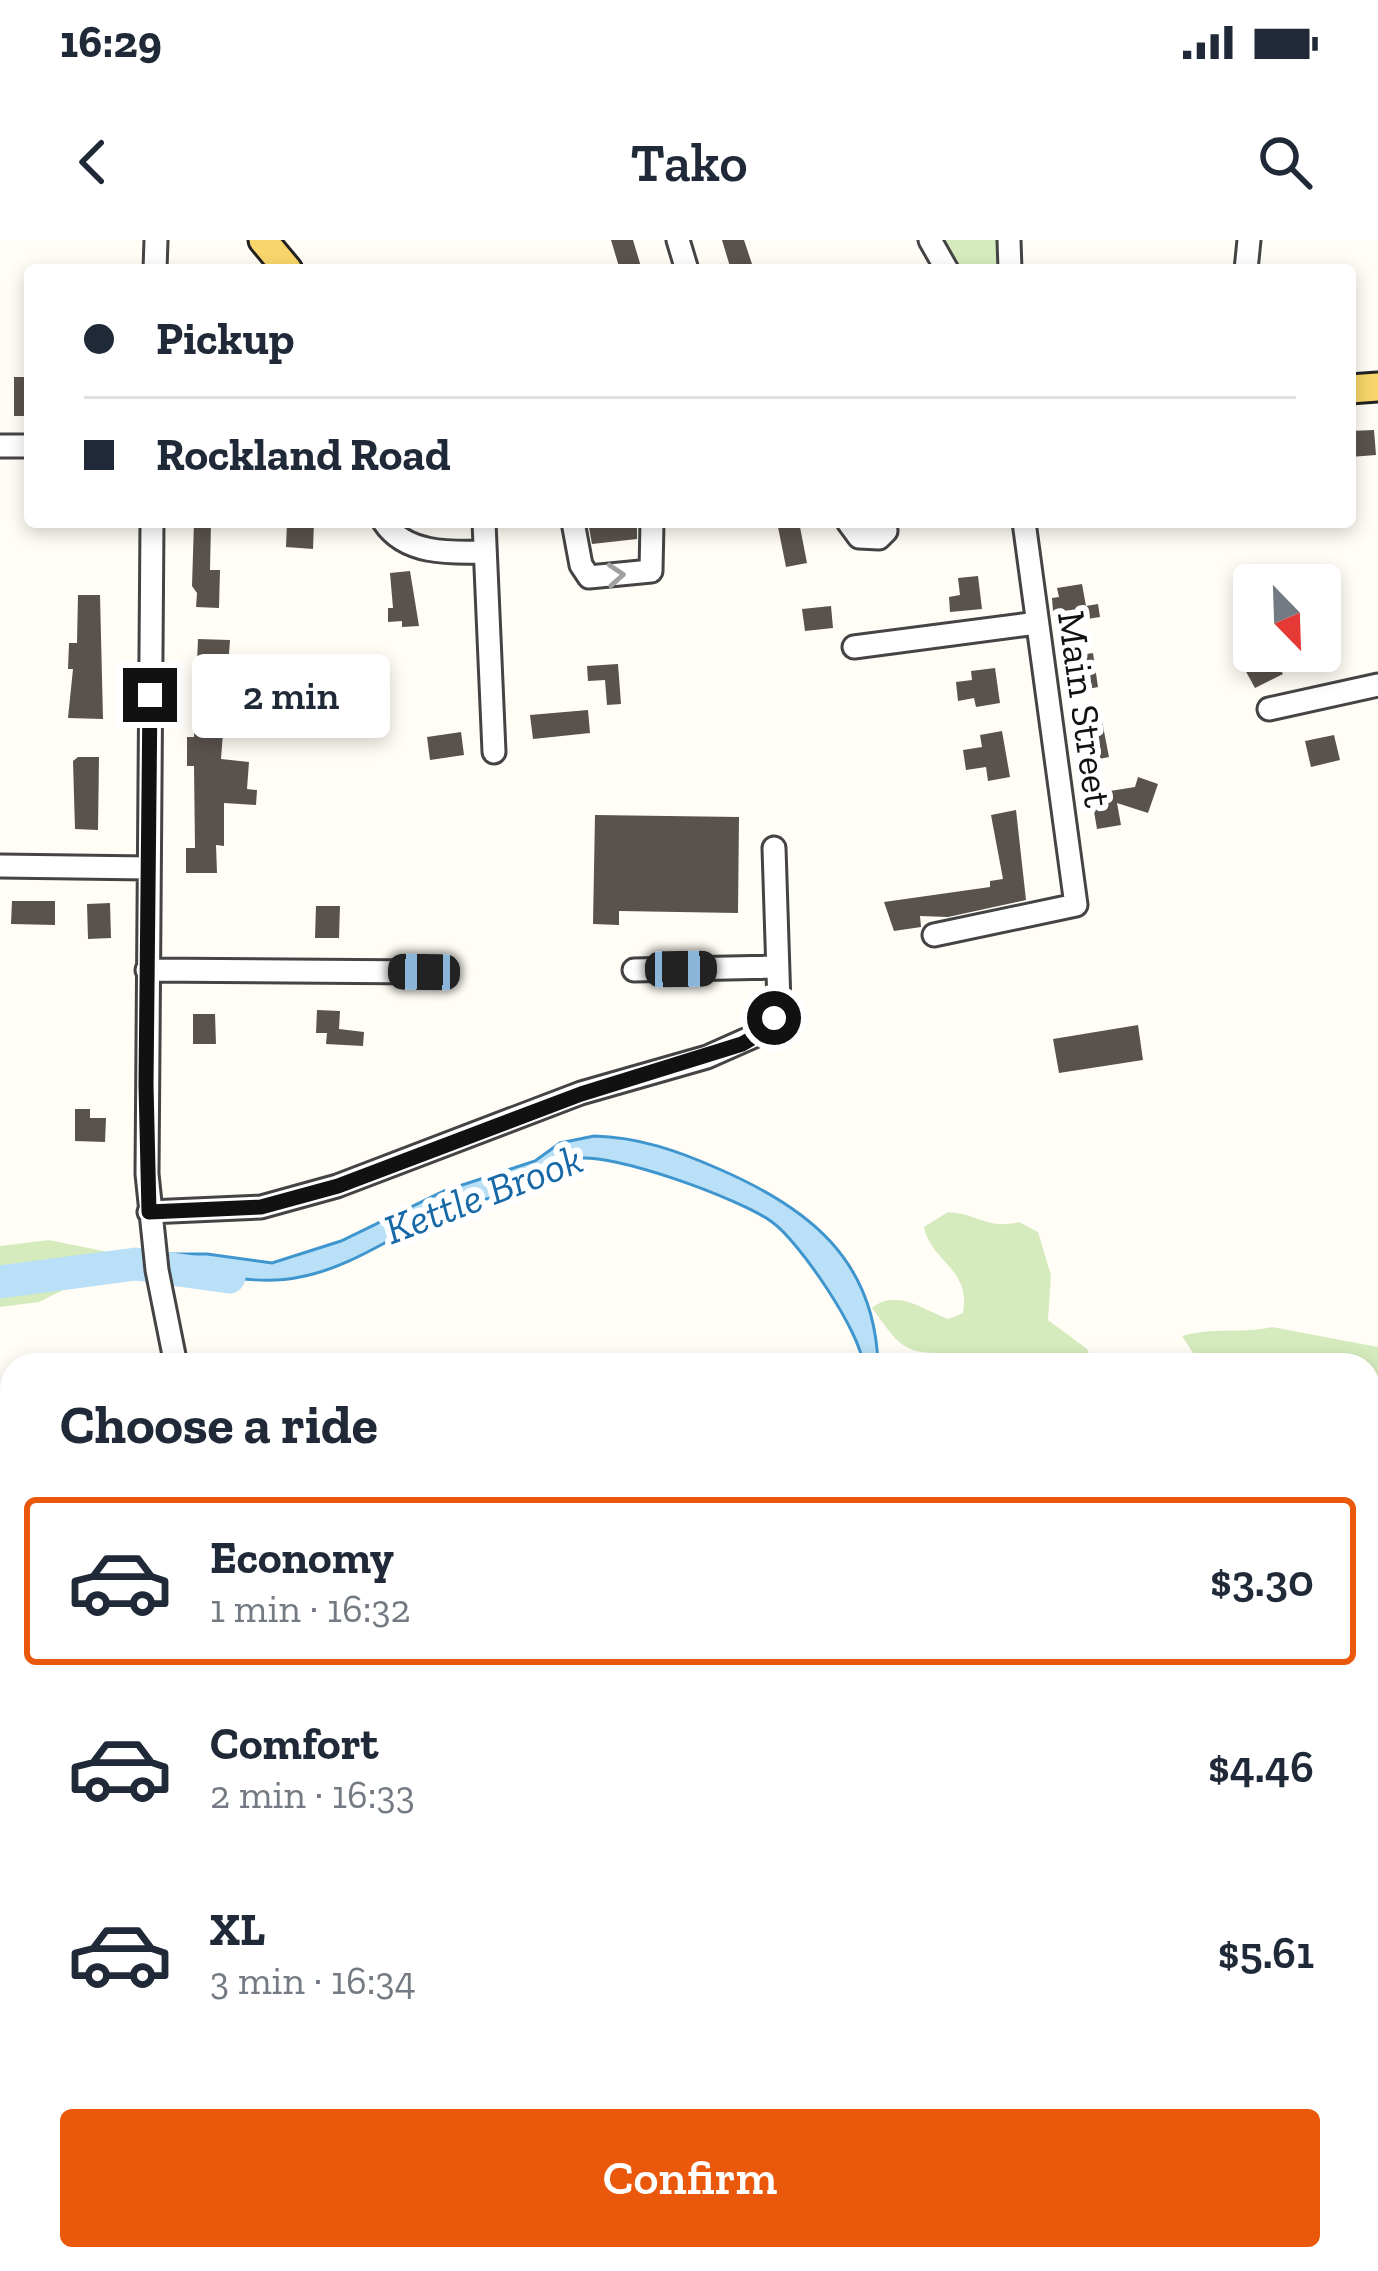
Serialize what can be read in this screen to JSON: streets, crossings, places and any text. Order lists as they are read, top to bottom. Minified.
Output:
{"streets":{"street":["Main Street"]},"water":["Kettle Brook"],"north":"bottom right","page":{"status":"16:29","header":"Tako","banner":["Pickup","Rockland Road"],"bubble":"2 min","heading":"Choose a ride","list":[{"name":"Economy","note":"1 min · 16:32","value":"$3.30"},{"name":"Comfort","note":"2 min · 16:33","value":"$4.46"},{"name":"XL","note":"3 min · 16:34","value":"$5.61"}],"buttons":"Confirm"}}
